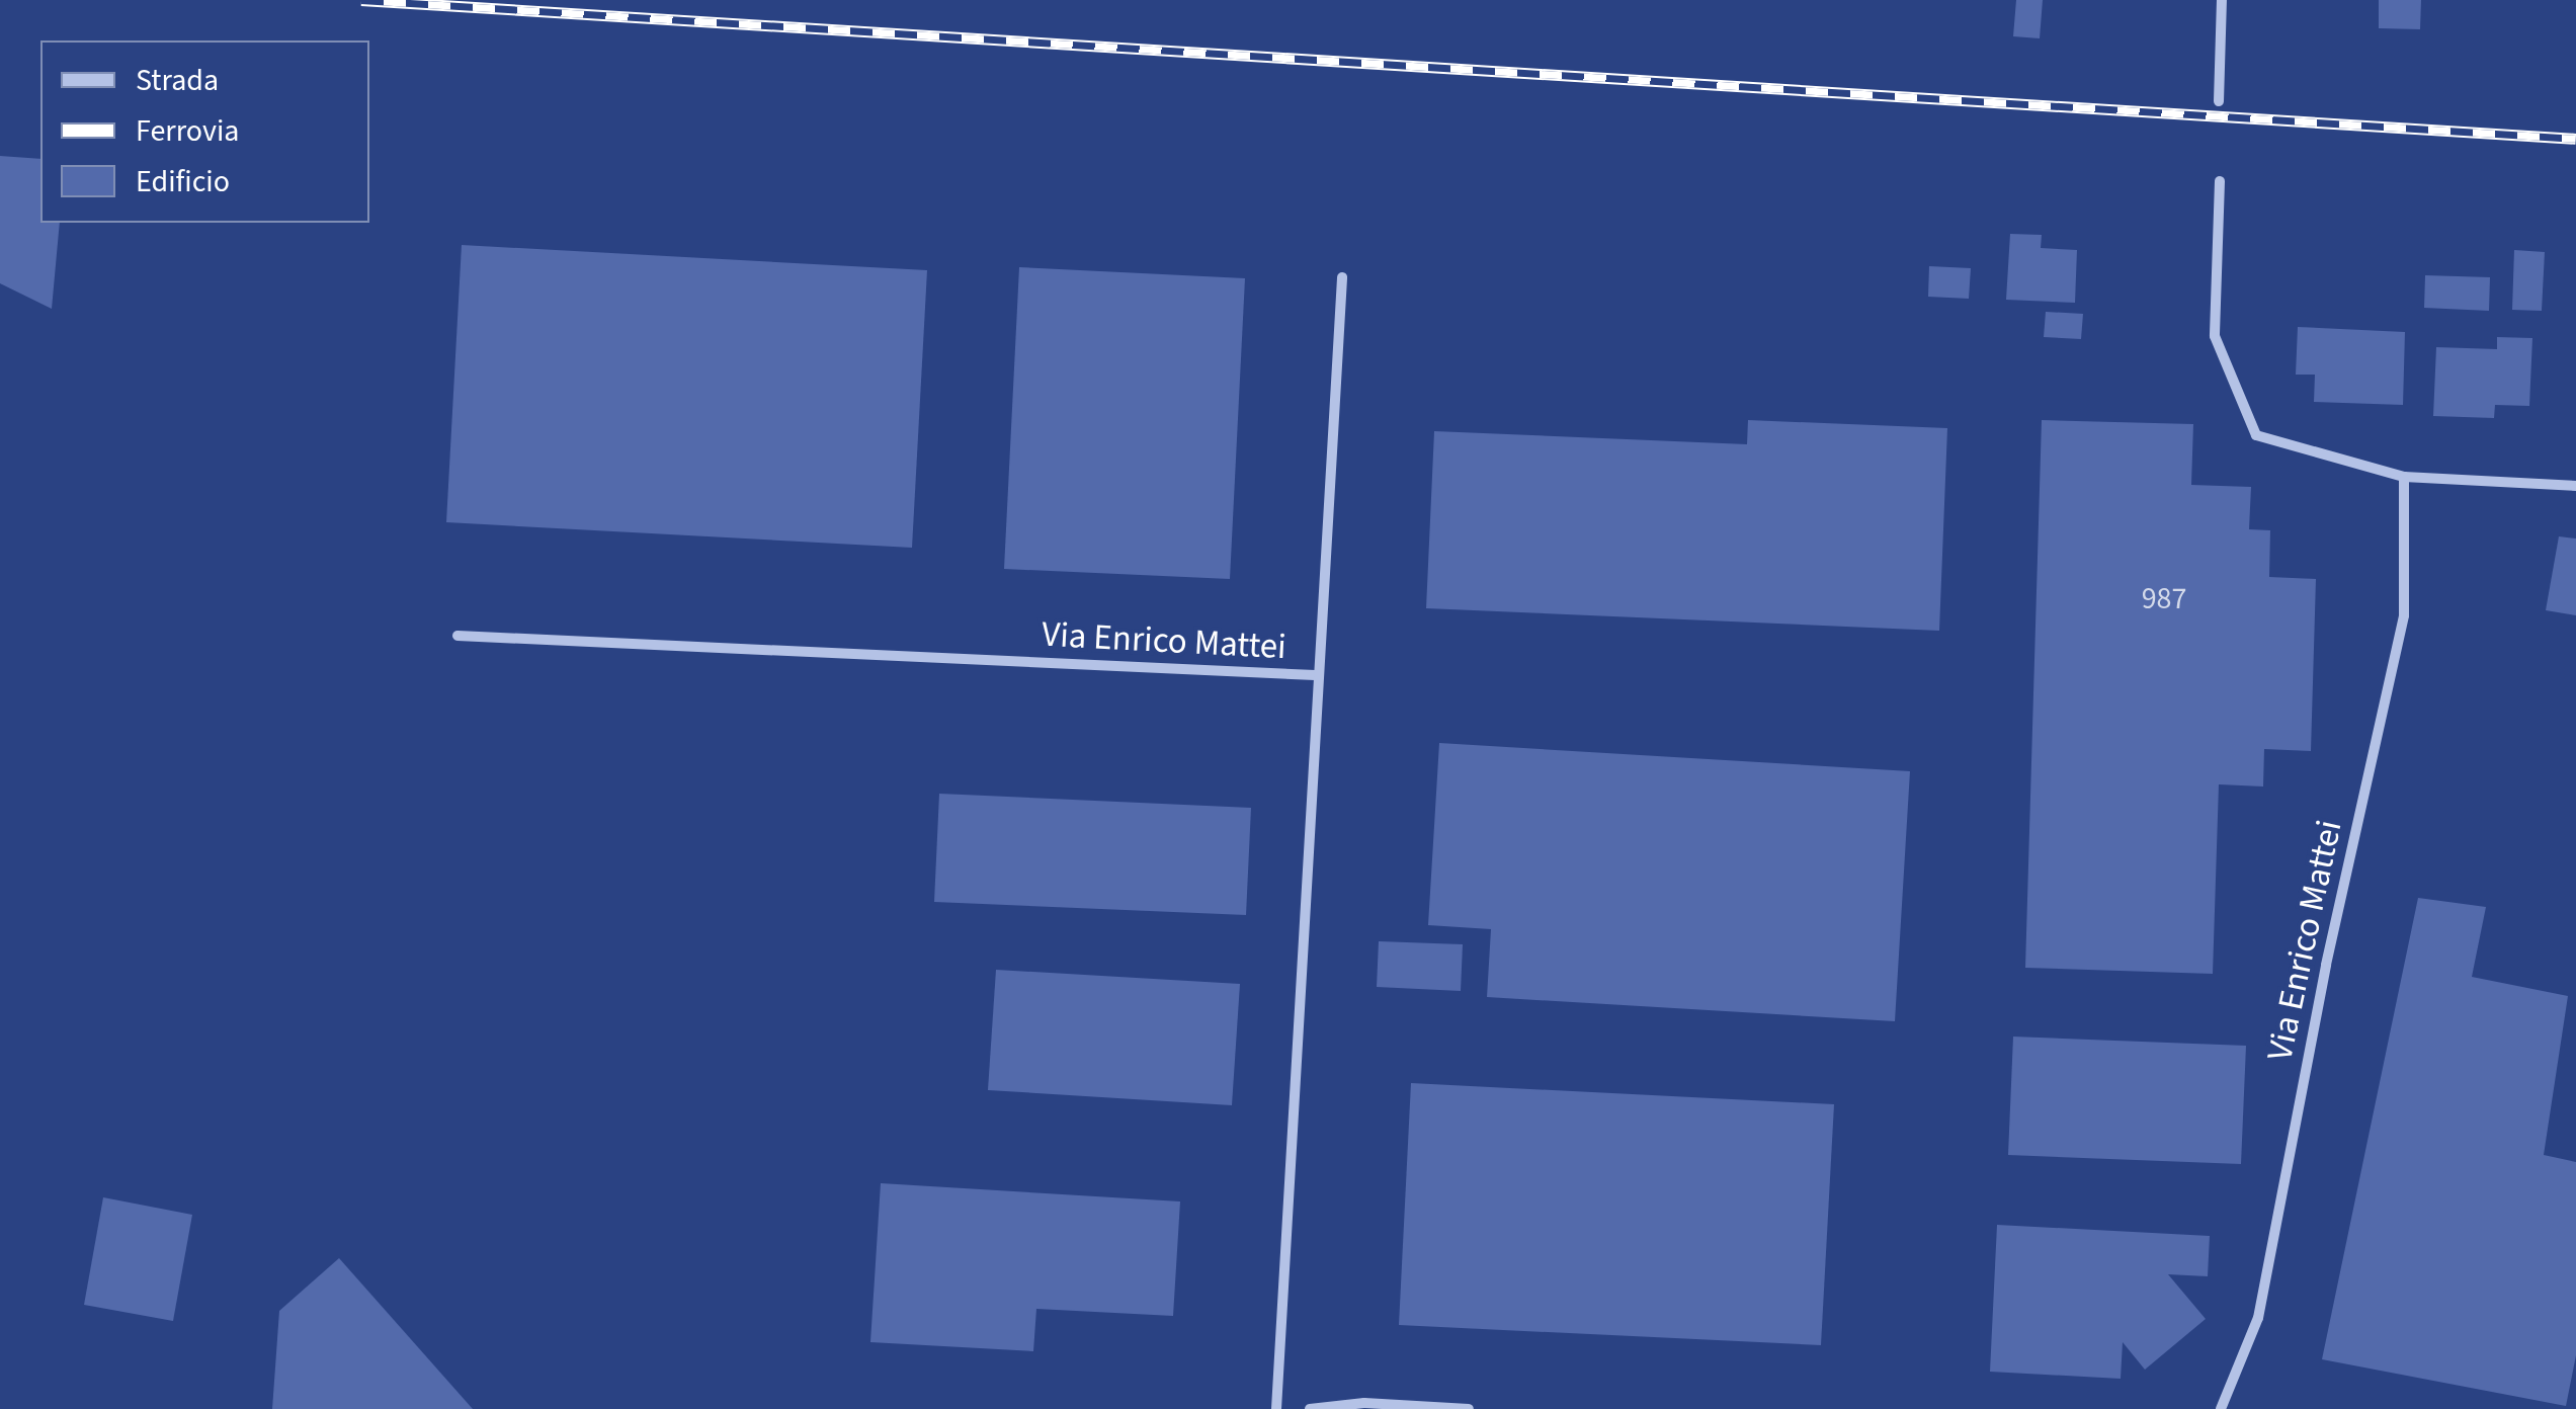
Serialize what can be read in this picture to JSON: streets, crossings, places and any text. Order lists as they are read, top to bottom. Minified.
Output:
{"streets":{"street":["Via Enrico Mattei"]},"house_numbers":["987"],"legend":["Strada","Ferrovia","Edificio"]}
